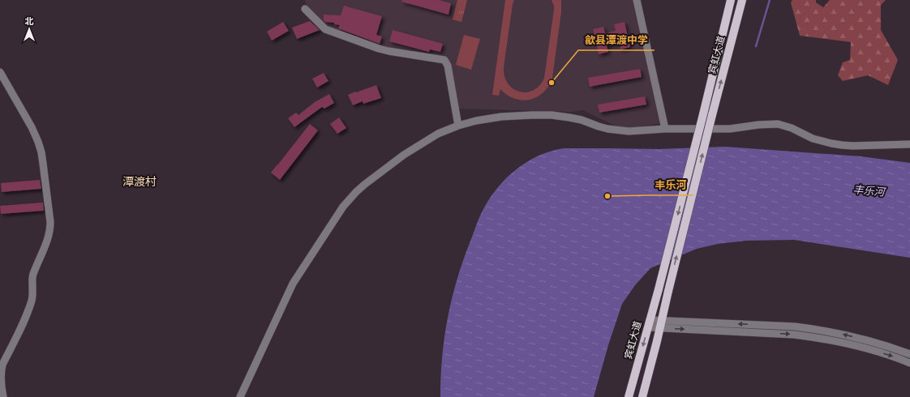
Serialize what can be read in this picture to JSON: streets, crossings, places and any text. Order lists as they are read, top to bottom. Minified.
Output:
{"streets":{"main road":["宾虹大道"]},"districts":["潭渡村"],"water":["丰乐河"],"places":["歙县潭渡中学","丰乐河"],"north":"top"}
